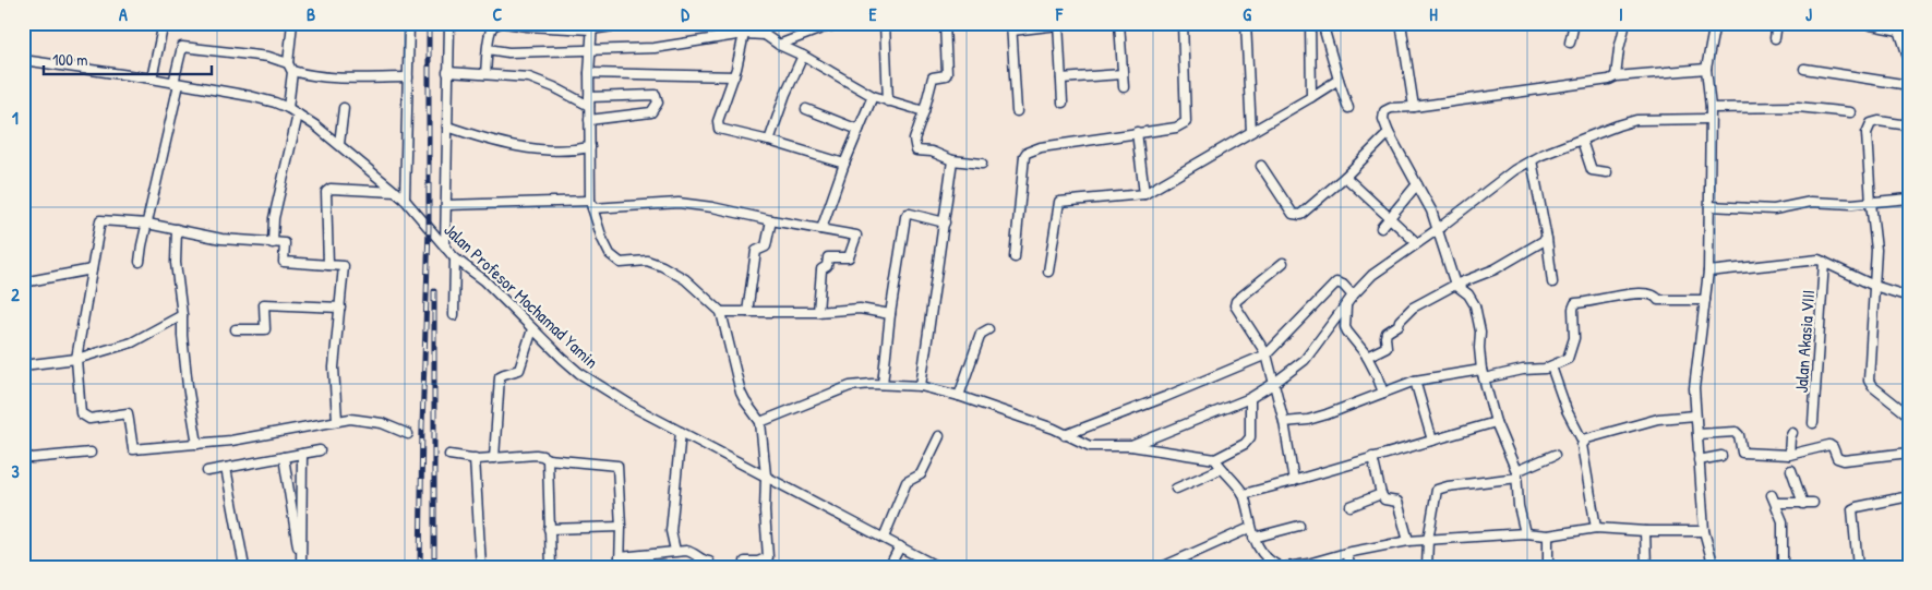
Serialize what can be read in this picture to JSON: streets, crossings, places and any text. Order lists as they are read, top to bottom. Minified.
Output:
{"streets":{"street":["Jalan Profesor Mochamad Yamin","Jalan Akasia VIII"]},"scale_bar":"100 m","grid":{"columns":["A","B","C","D","E","F","G","H","I","J"],"rows":["1","2","3"]}}
